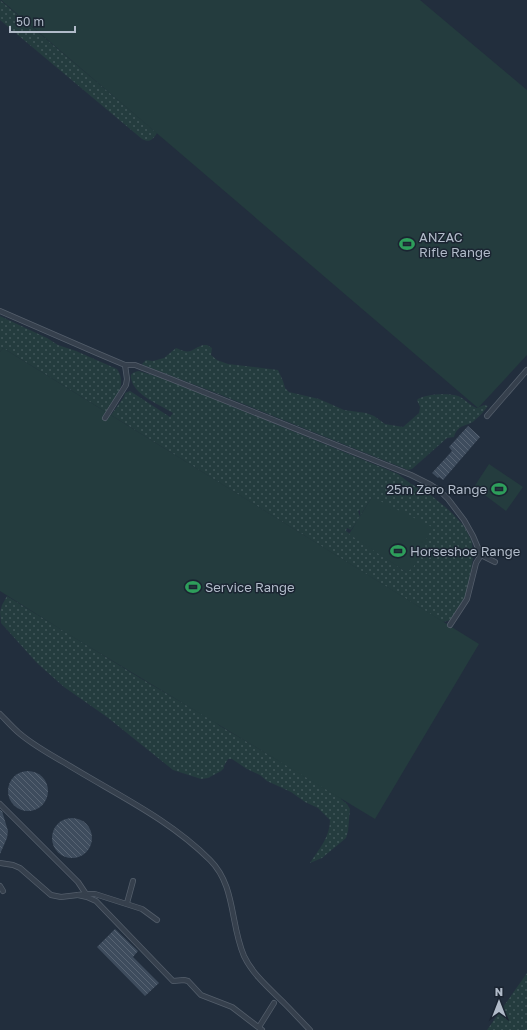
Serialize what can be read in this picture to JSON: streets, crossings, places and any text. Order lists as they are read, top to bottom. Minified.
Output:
{"places":{"sports":["ANZAC Rifle Range","25m Zero Range","Horseshoe Range","Service Range"]},"scale_bar":"50 m","north":"top"}
